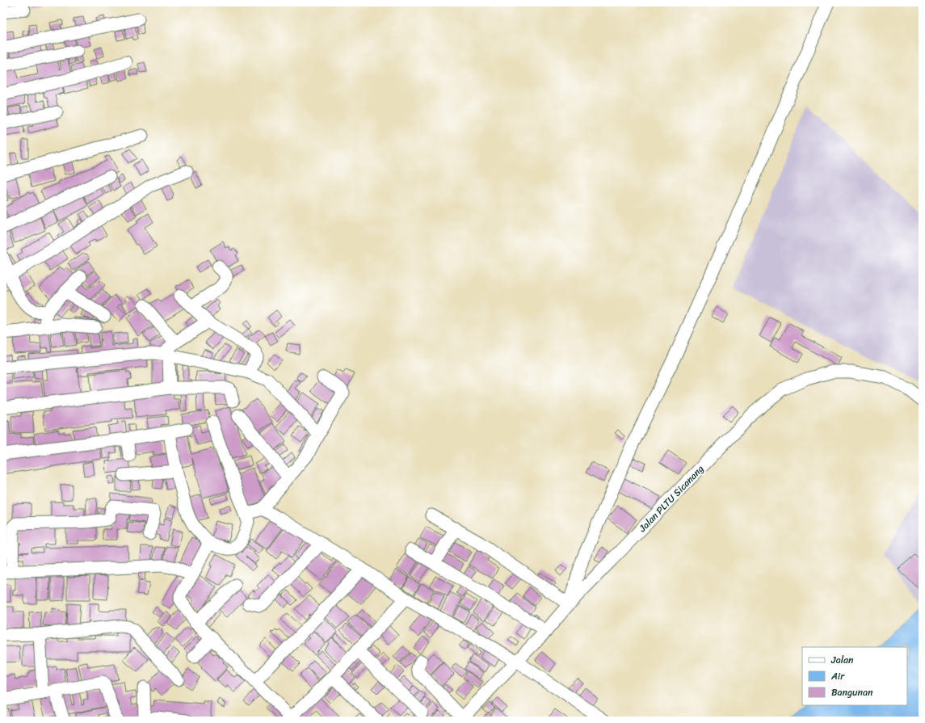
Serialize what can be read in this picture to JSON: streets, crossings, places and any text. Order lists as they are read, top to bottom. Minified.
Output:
{"streets":{"street":["Jalan PLTU Sicanang"]},"legend":["Jalan","Air","Bangunan"]}
